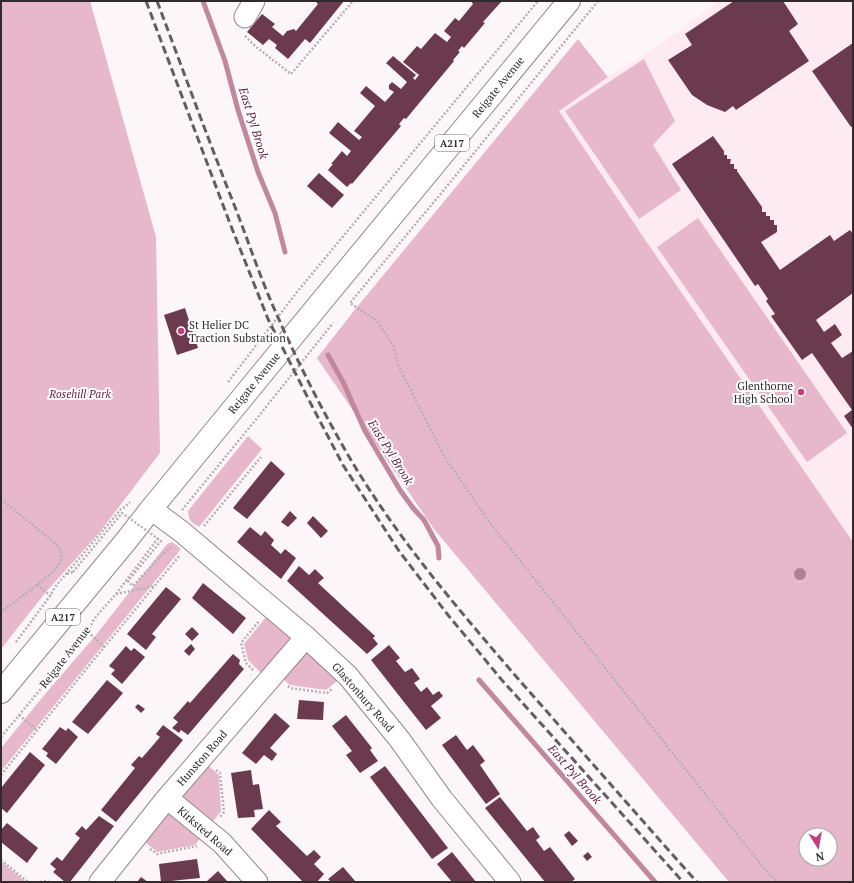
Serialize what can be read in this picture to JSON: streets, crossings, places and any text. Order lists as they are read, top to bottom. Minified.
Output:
{"streets":{"highway":["Reigate Avenue","A217"],"street":["Glastonbury Road","Hunston Road","Kirksted Road"]},"crossings":[["Reigate Avenue","Glastonbury Road"],["Glastonbury Road","Hunston Road"],["Hunston Road","Kirksted Road"]],"water":["East Pyl Brook"],"parks":["Rosehill Park"],"places":["St Helier DC Traction Substation","Glenthorne High School"],"north":"bottom"}
